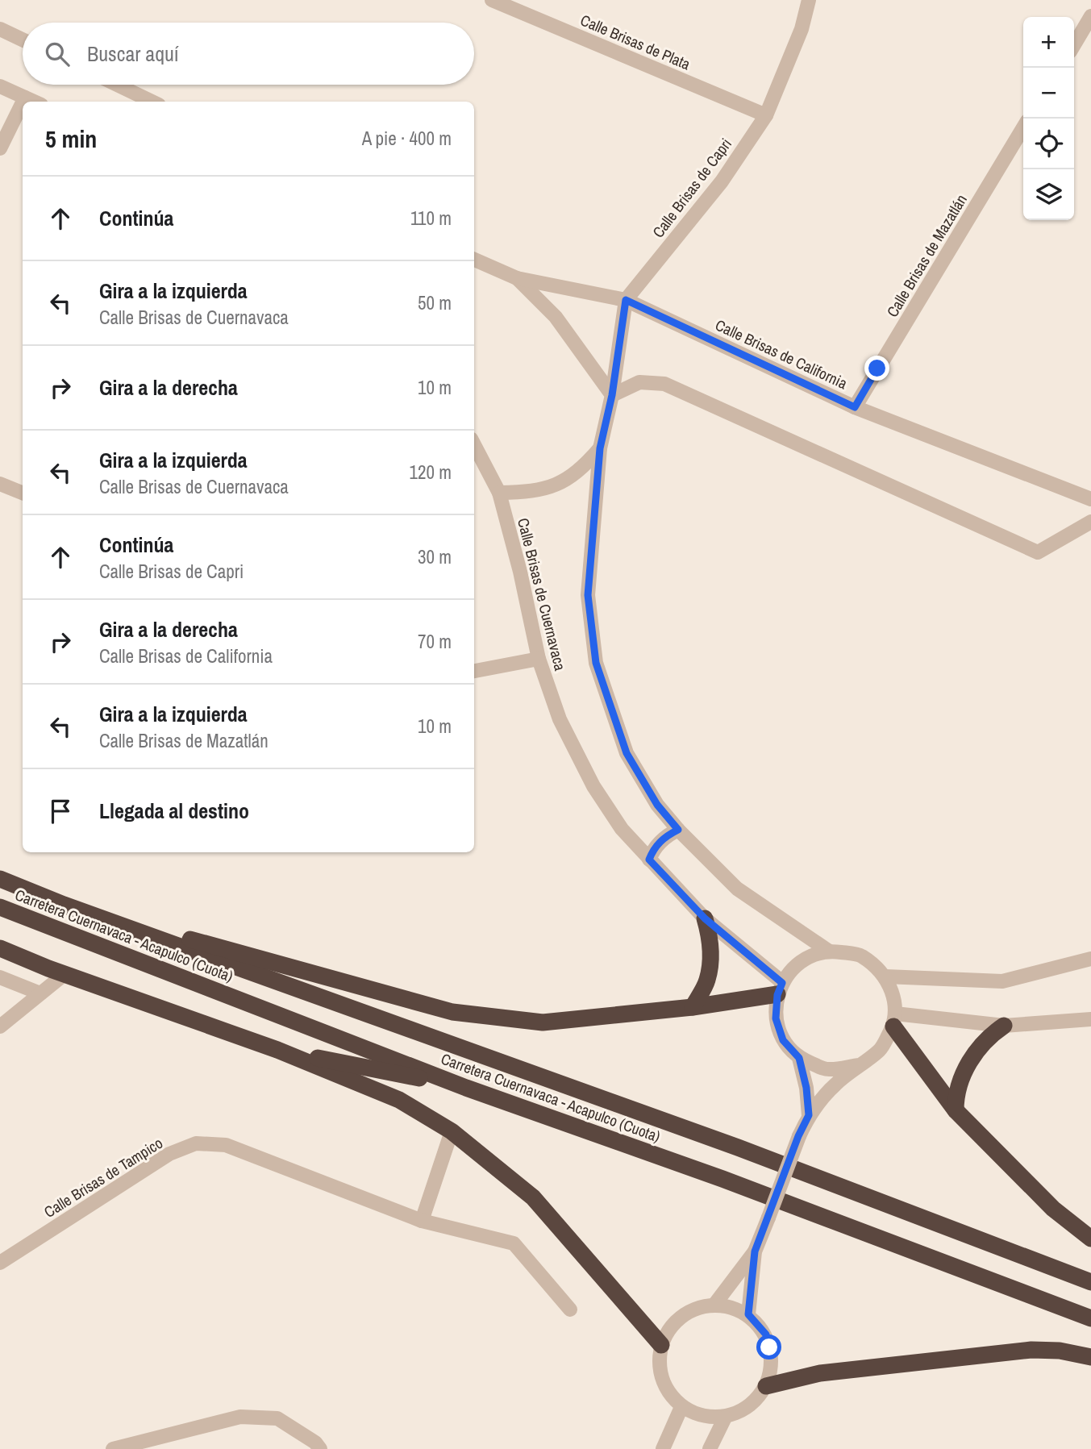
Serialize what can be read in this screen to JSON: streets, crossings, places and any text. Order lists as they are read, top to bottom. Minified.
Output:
{"streets":{"highway":["Carretera Cuernavaca - Acapulco (Cuota)"],"street":["Calle Brisas de Plata","Calle Brisas de Capri","Calle Brisas de Mazatlán","Calle Brisas de California","Calle Brisas de Cuernavaca","Calle Brisas de Tampico"]},"crossings":[["Calle Brisas de Plata","Calle Brisas de Capri"],["Calle Brisas de Capri","Calle Brisas de California"],["Calle Brisas de Mazatlán","Calle Brisas de California"]],"page":{"map_buttons":["+","−"],"search":"Buscar aquí","heading":["5 min","A pie · 400 m"],"list":[["Continúa","110 m"],["Gira a la izquierda","Calle Brisas de Cuernavaca","50 m"],["Gira a la derecha","10 m"],["Gira a la izquierda","Calle Brisas de Cuernavaca","120 m"],["Continúa","Calle Brisas de Capri","30 m"],["Gira a la derecha","Calle Brisas de California","70 m"],["Gira a la izquierda","Calle Brisas de Mazatlán","10 m"],"Llegada al destino"]}}
